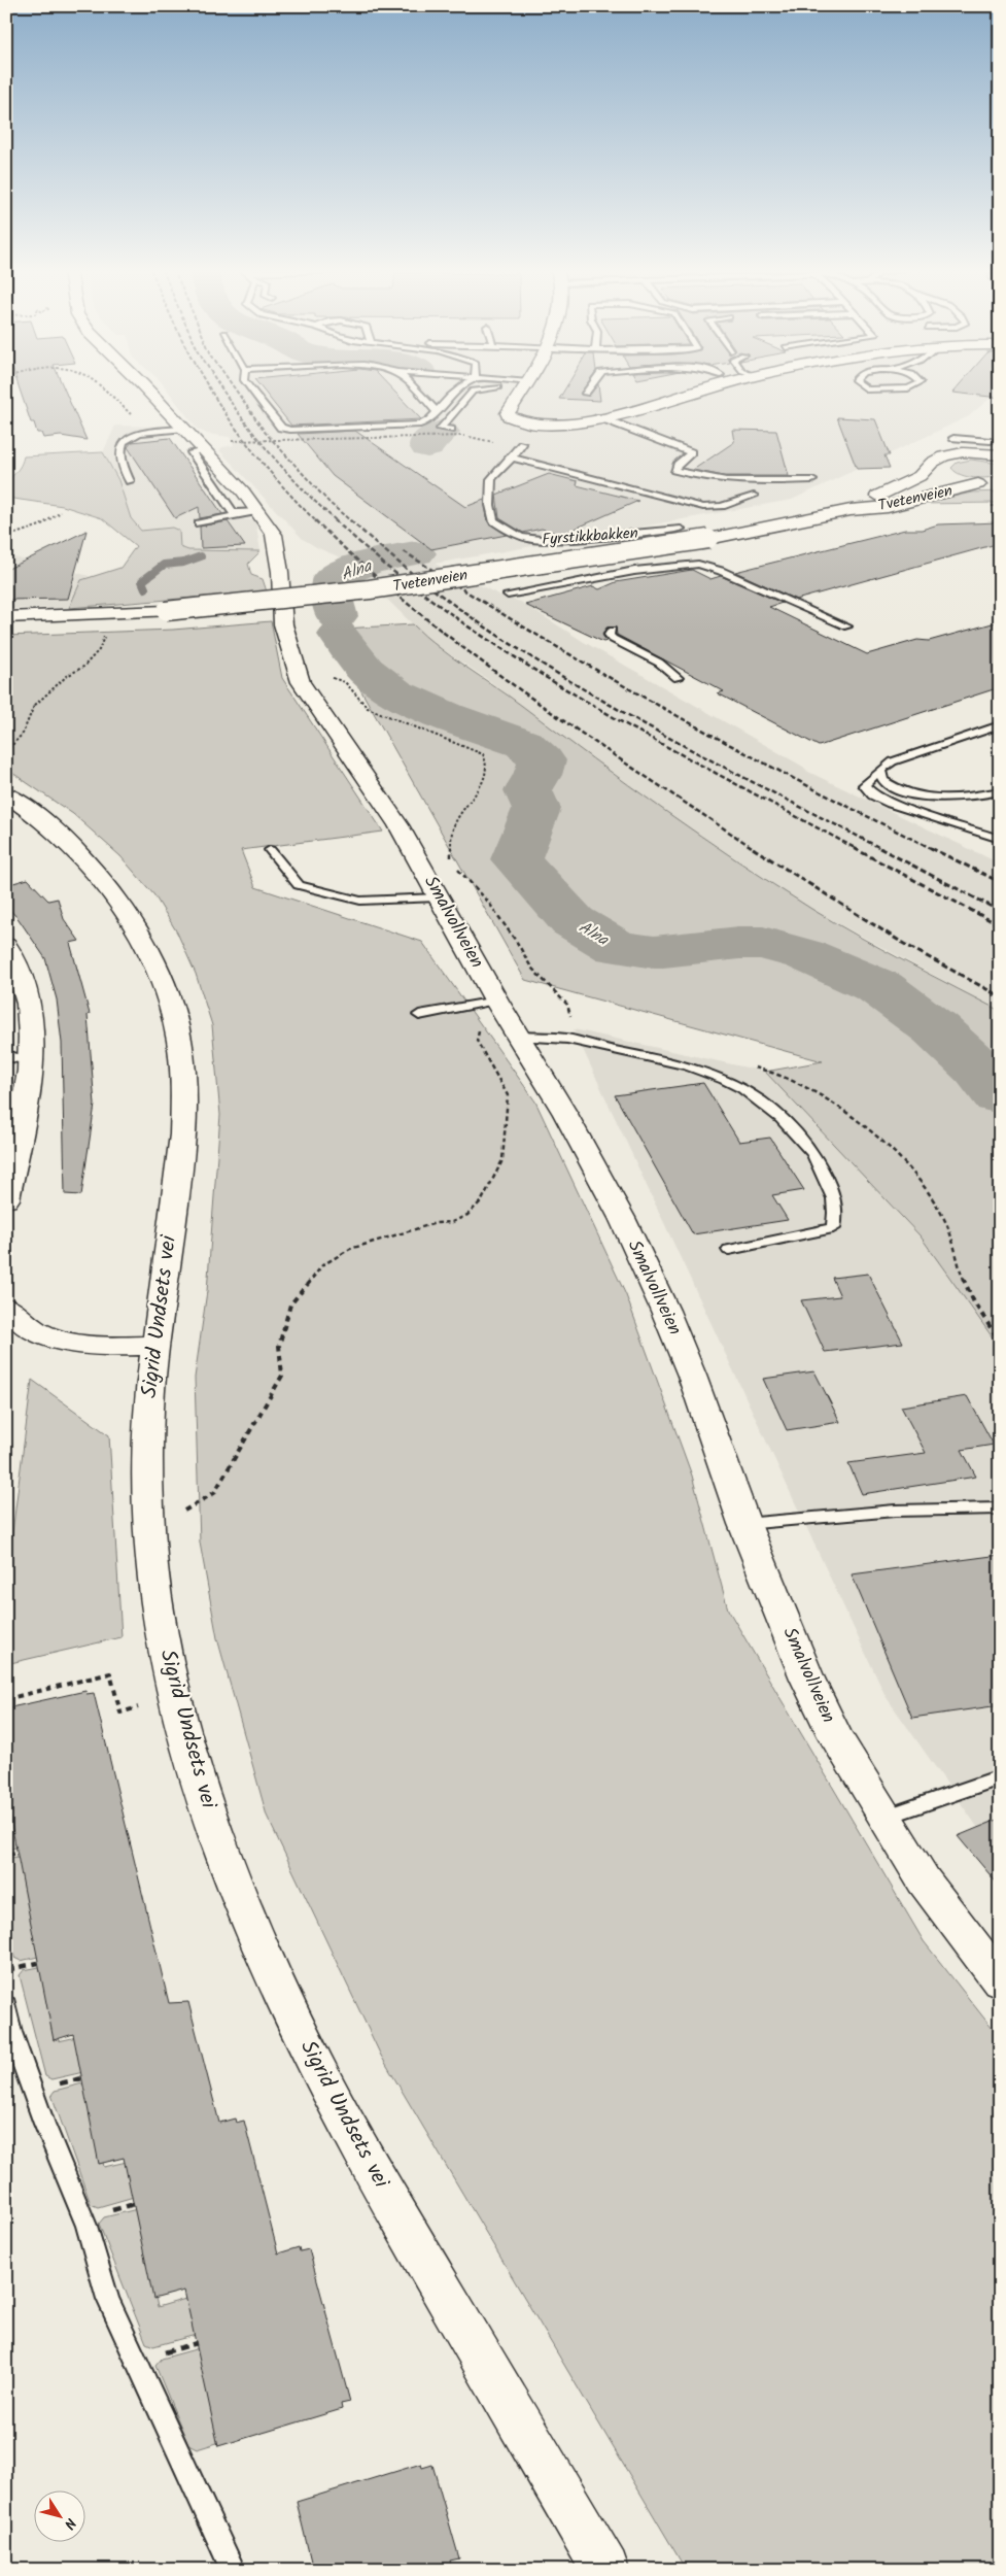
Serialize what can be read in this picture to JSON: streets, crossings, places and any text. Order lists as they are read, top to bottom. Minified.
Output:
{"streets":{"street":["Tvetenveien","Fyrstikkbakken","Smalvollveien","Sigrid Undsets vei"]},"water":["Alna"],"north":"bottom right"}
